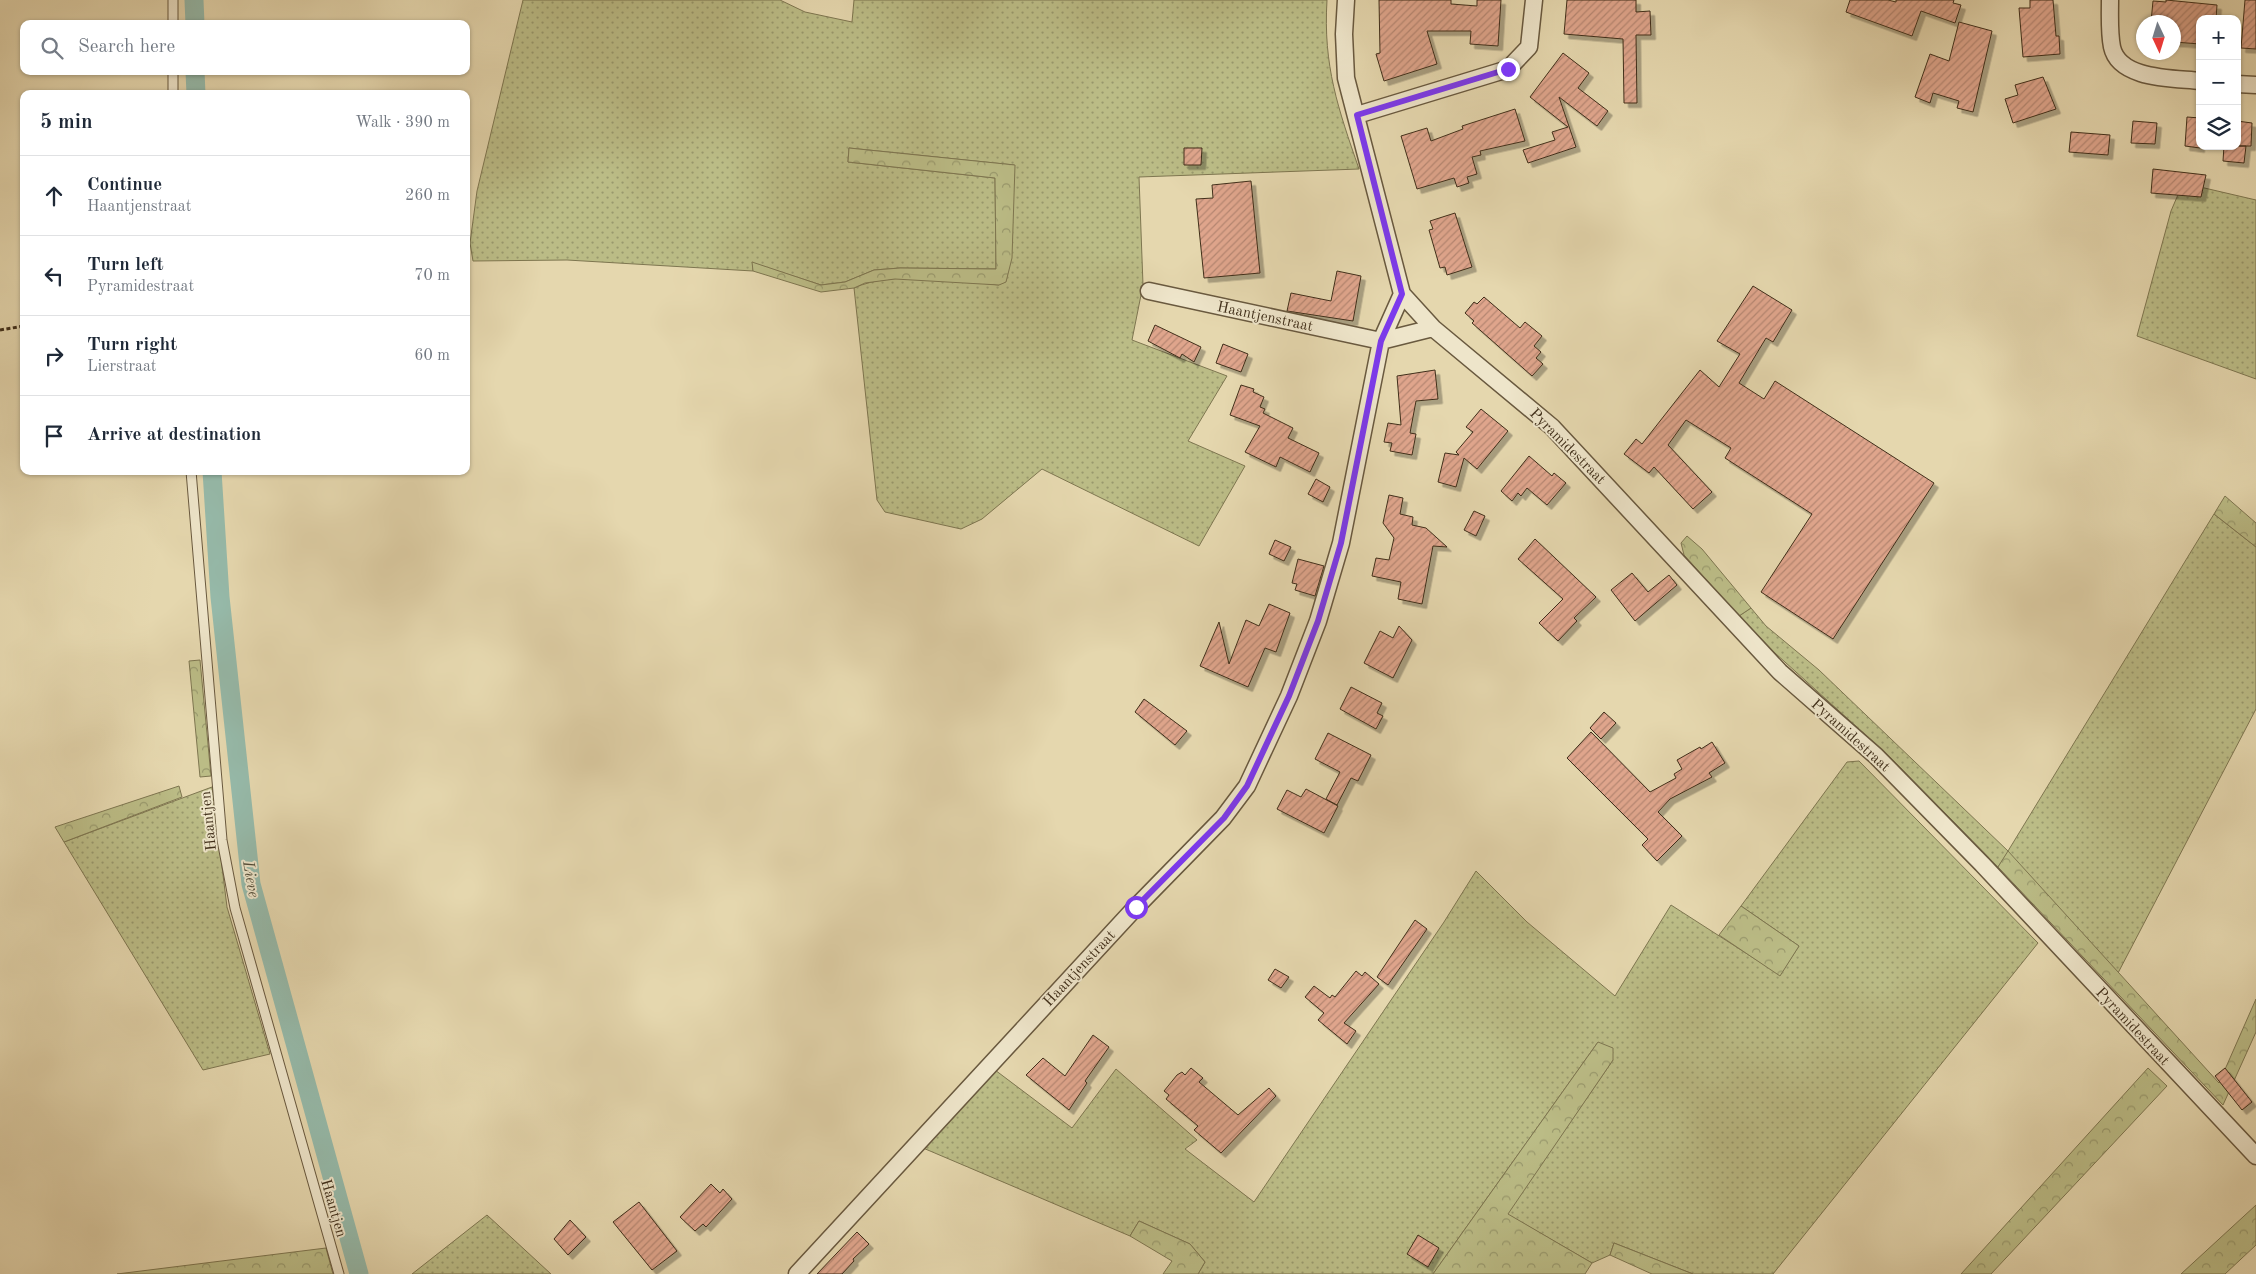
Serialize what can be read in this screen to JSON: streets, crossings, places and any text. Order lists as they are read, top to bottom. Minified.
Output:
{"streets":{"street":["Haantjenstraat","Pyramidestraat"],"lane":["Haantjen"]},"crossings":[["Haantjenstraat","Pyramidestraat"]],"water":["Lieve"],"north":"bottom","page":{"map_buttons":["+","−"],"search":"Search here","heading":["5 min","Walk · 390 m"],"list":[["Continue","Haantjenstraat","260 m"],["Turn left","Pyramidestraat","70 m"],["Turn right","Lierstraat","60 m"],"Arrive at destination"]}}
